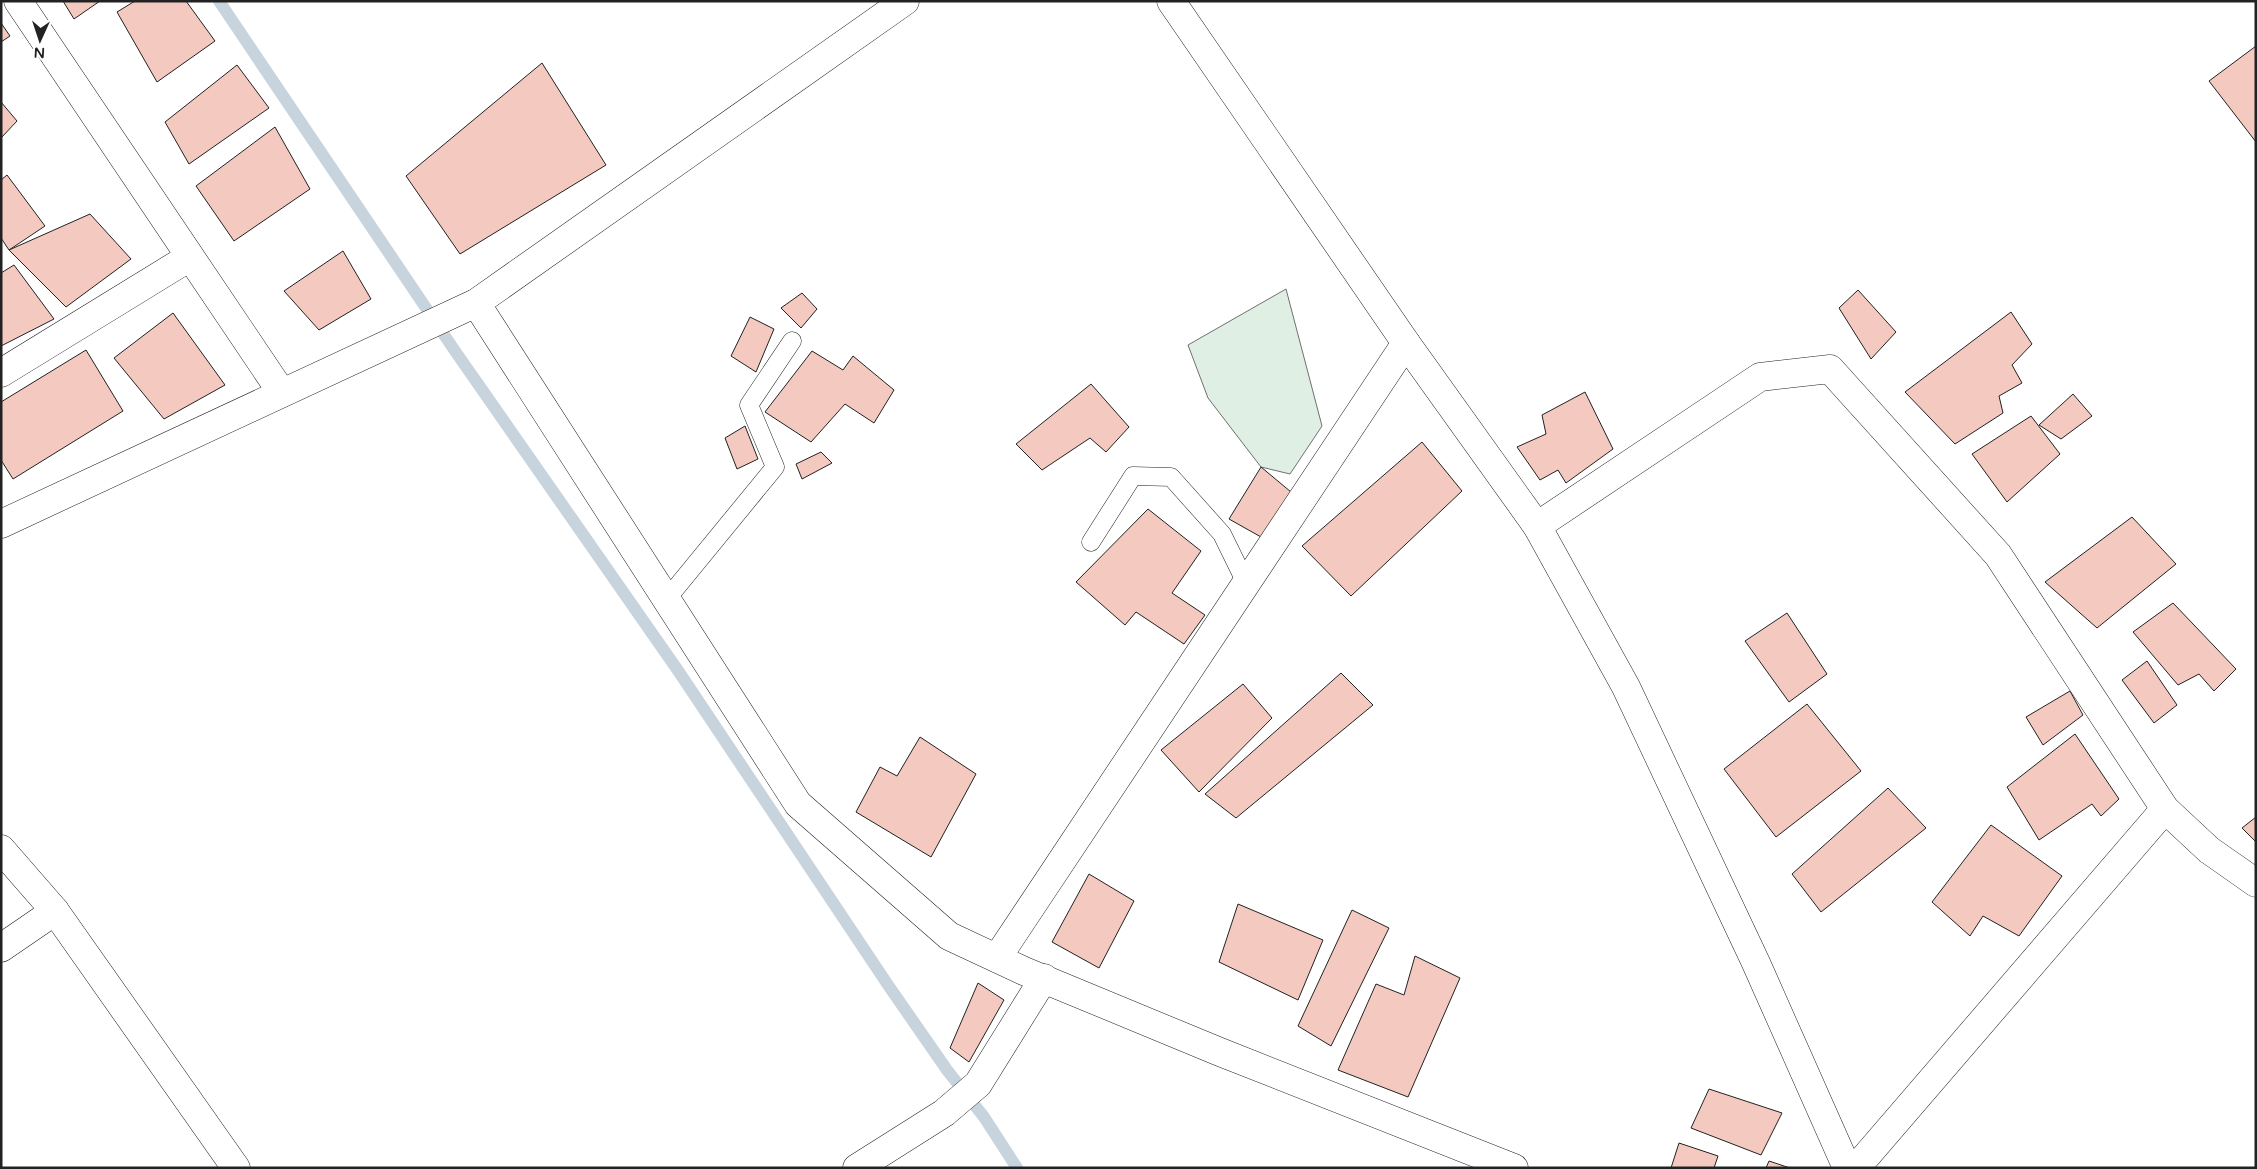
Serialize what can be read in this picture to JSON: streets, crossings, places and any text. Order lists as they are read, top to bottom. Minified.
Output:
{"north":"bottom"}
